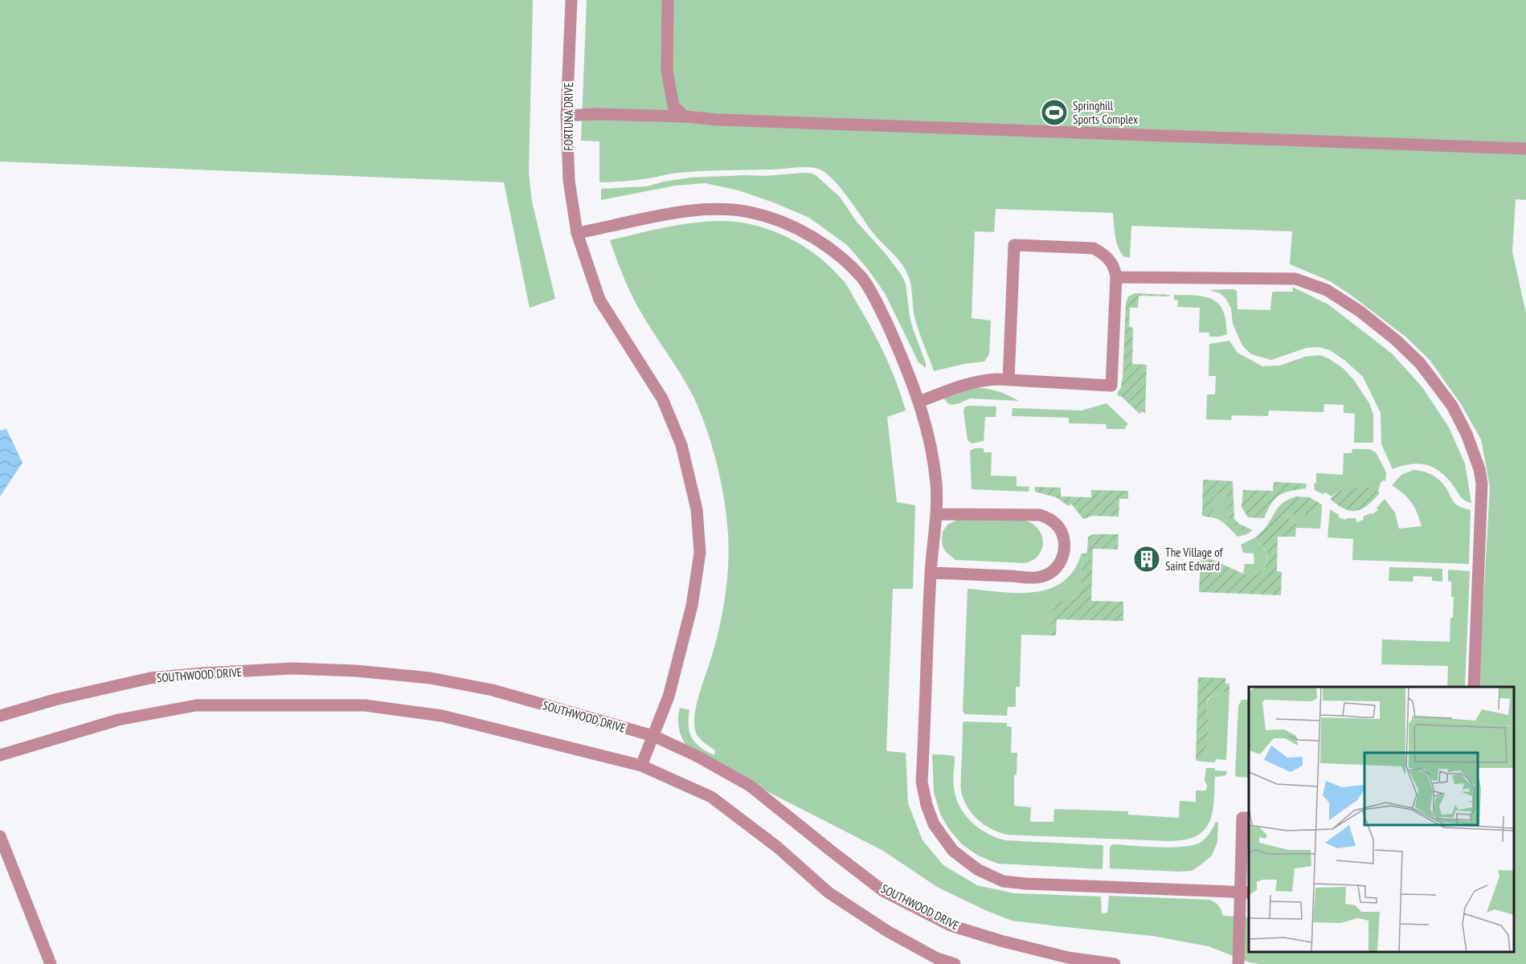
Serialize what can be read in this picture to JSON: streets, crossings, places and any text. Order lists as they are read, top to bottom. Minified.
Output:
{"streets":{"street":["FORTUNA DRIVE","SOUTHWOOD DRIVE"]},"crossings":[["FORTUNA DRIVE","SOUTHWOOD DRIVE"]],"places":{"sports":["Springhill Sports Complex"],"building":["The Village of Saint Edward"]}}
